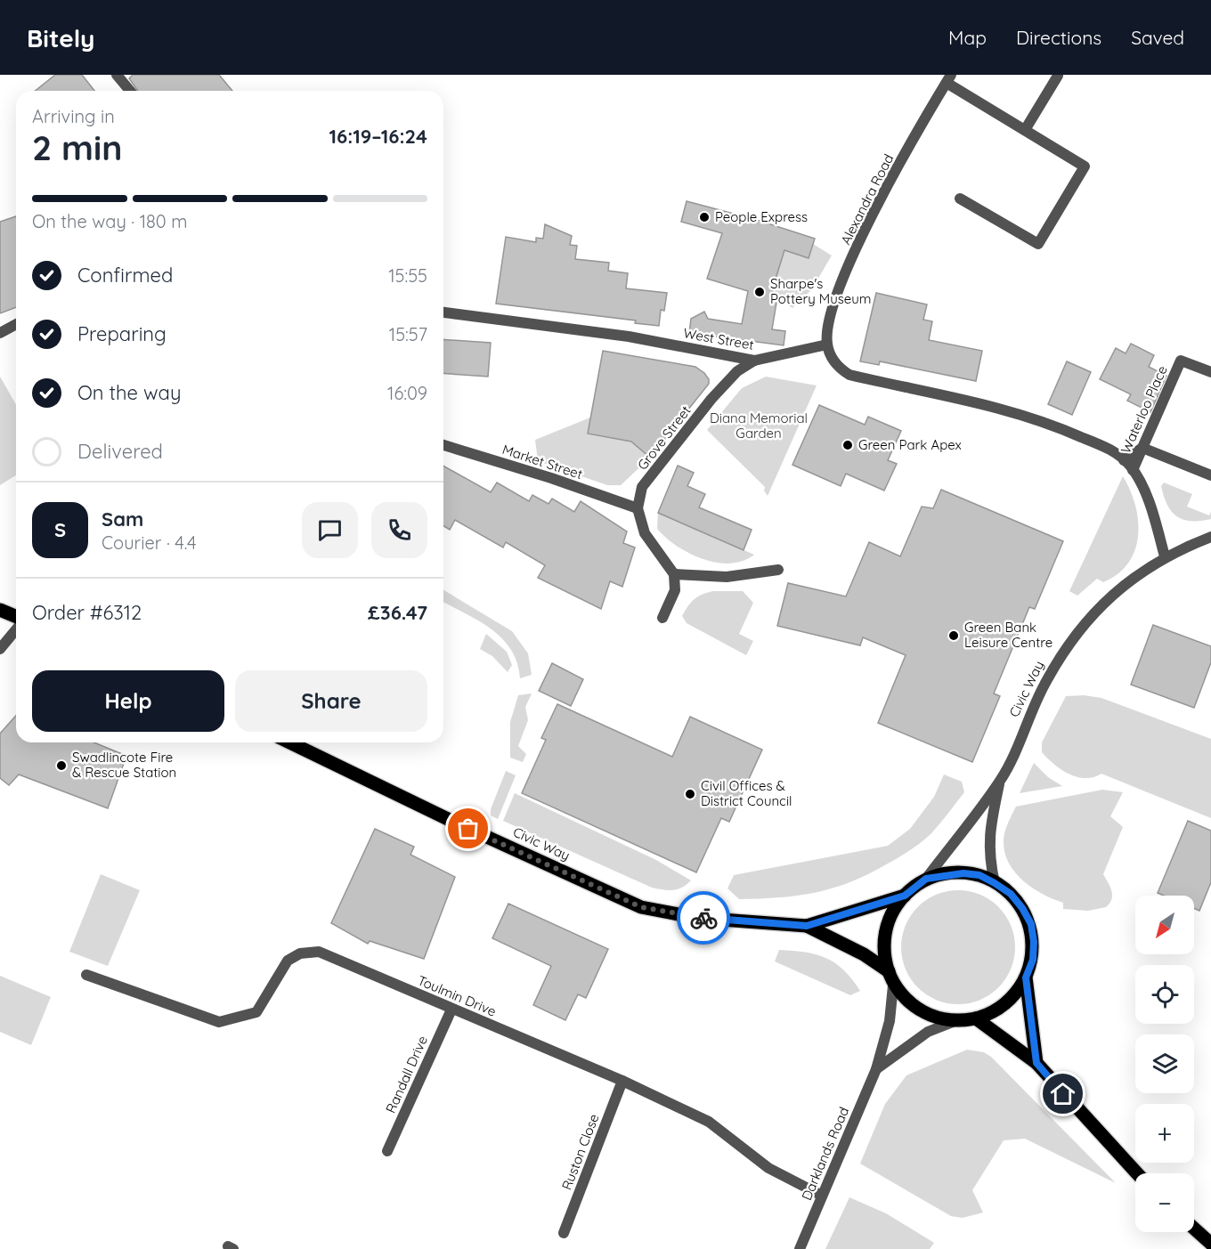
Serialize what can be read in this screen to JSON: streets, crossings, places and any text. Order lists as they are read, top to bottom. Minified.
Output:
{"streets":{"main road":["Civic Way"],"street":["Alexandra Road","West Street","Waterloo Place","Grove Street","Market Street","Toulmin Drive","Randall Drive","Ruston Close","Darklands Road"]},"crossings":[["Alexandra Road","West Street"],["West Street","Grove Street"],["Grove Street","Market Street"],["Civic Way","Darklands Road"],["Toulmin Drive","Randall Drive"],["Toulmin Drive","Ruston Close"],["Toulmin Drive","Darklands Road"]],"parks":["Diana Memorial Garden"],"places":["People Express","Sharpe's Pottery Museum","Green Park Apex","Green Bank Leisure Centre","Swadlincote Fire & Rescue Station","Civil Offices & District Council"],"north":"bottom left","page":{"header":"Bitely","nav":["Map","Directions","Saved"],"heading":["2 min","Arriving in","16:19–16:24"],"panel":["Sam","Courier · 4.4","Order #6312","£36.47"],"bar":"On the way · 180 m","list":[["Confirmed","15:55"],["Preparing","15:57"],["On the way","16:09"],"Delivered"],"round":"S","buttons":["Help","Share"],"map_buttons":["+","−"]}}
